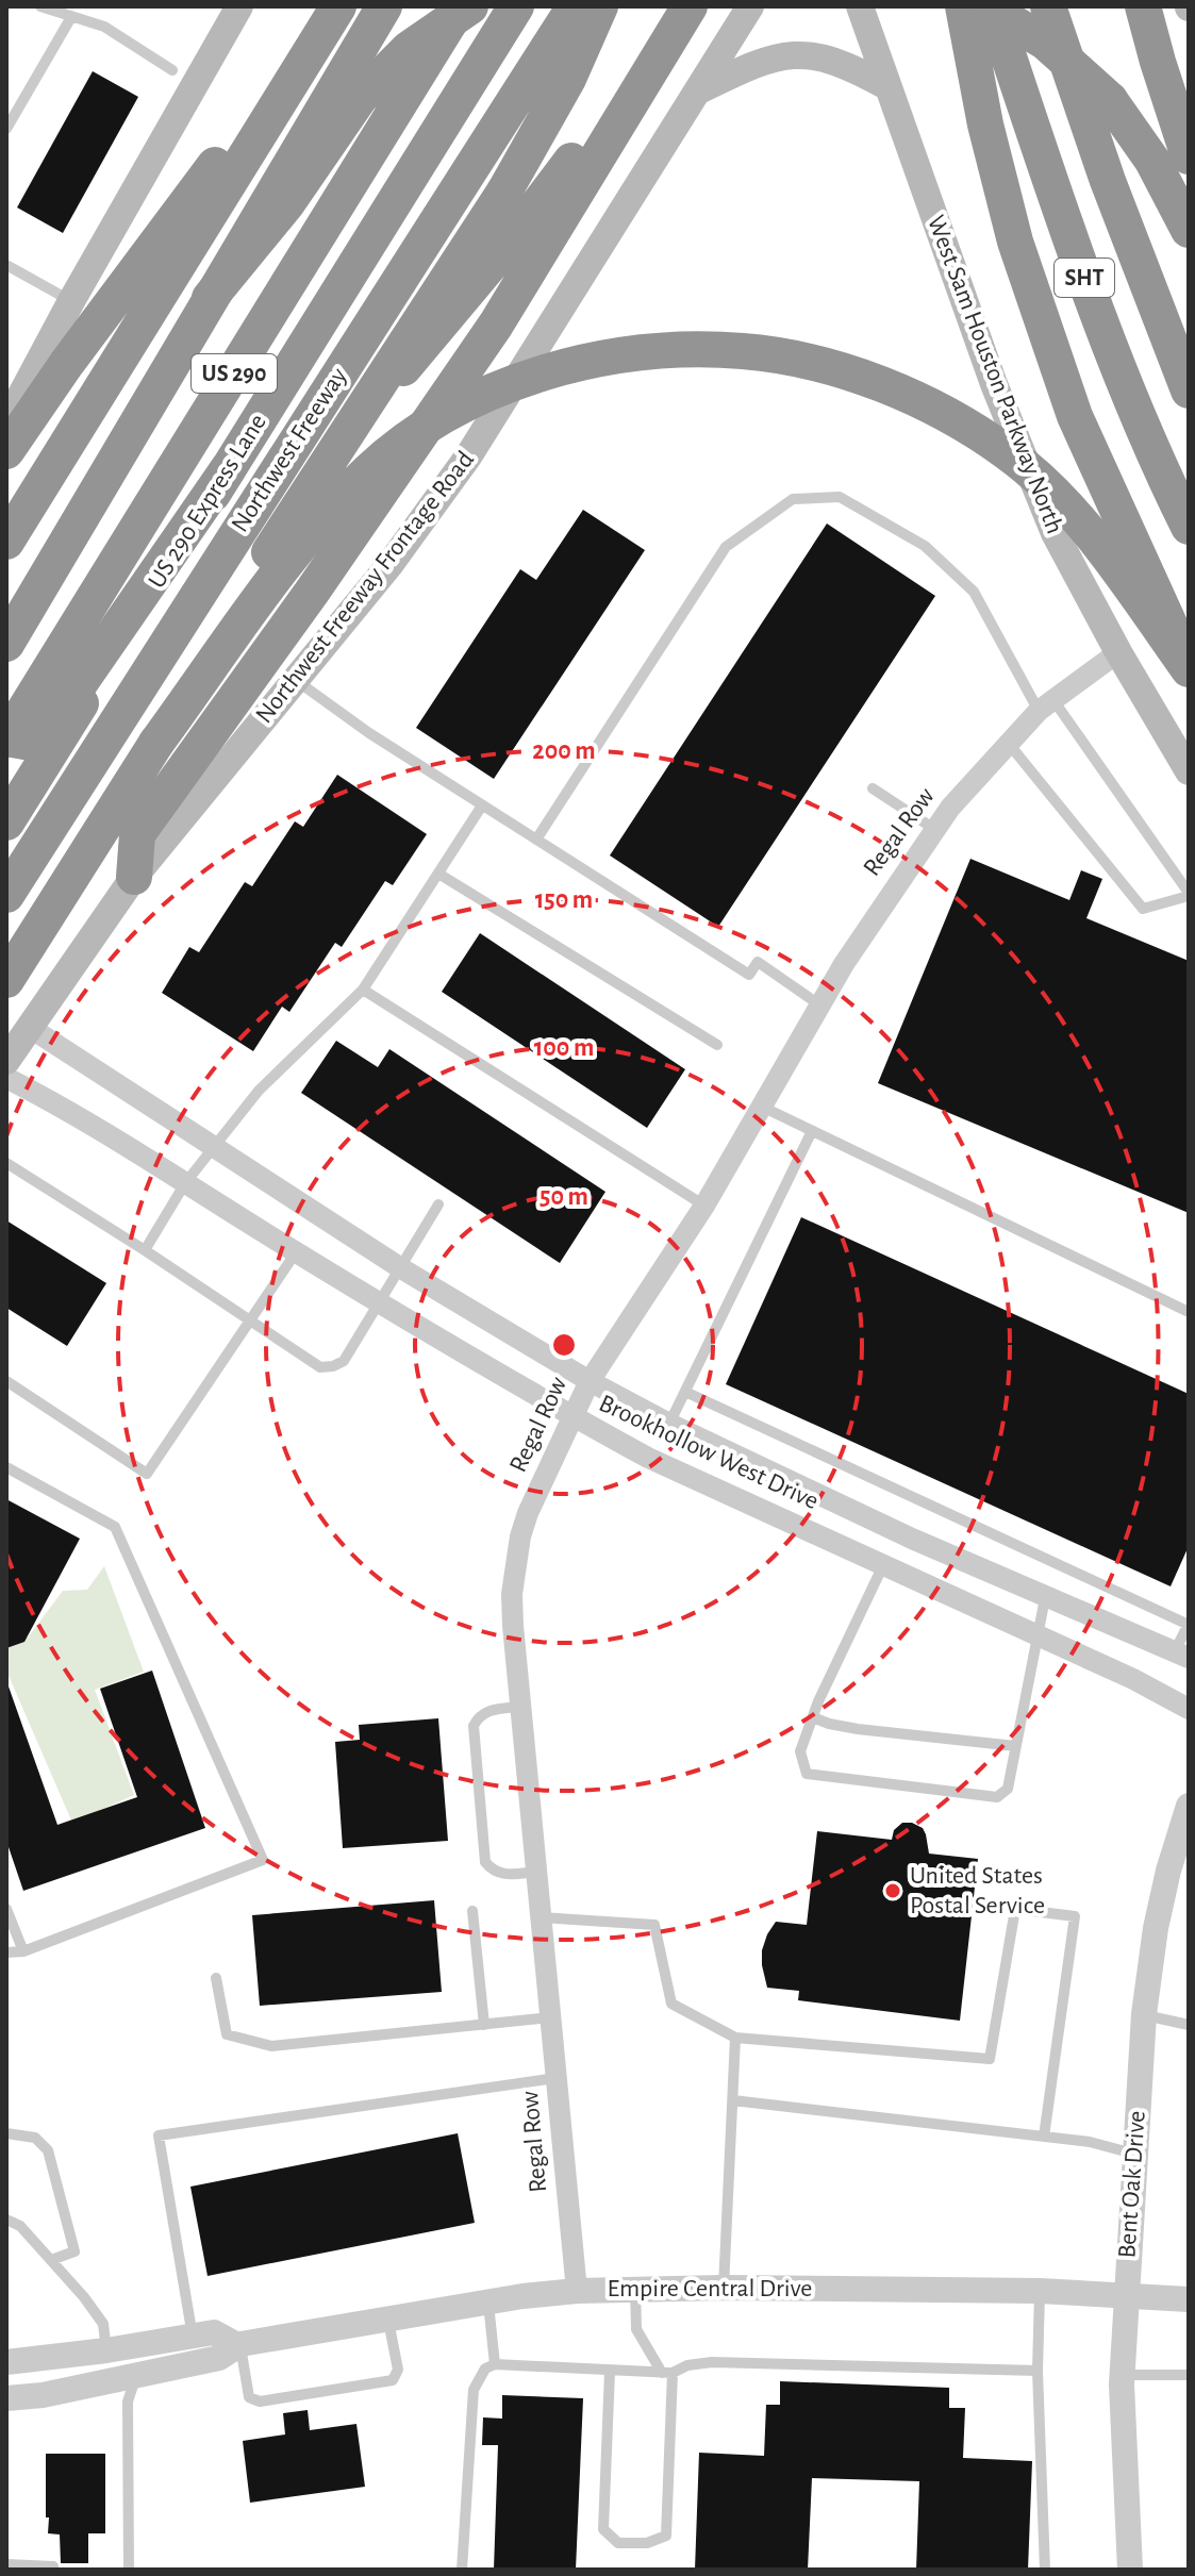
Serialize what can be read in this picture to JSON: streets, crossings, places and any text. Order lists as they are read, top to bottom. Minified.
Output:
{"streets":{"highway":["SHT","US 290","Northwest Freeway","US 290 Express Lane"],"main road":["West Sam Houston Parkway North","Northwest Freeway Frontage Road"],"street":["Regal Row","Brookhollow West Drive","Bent Oak Drive","Empire Central Drive"]},"crossings":[["West Sam Houston Parkway North","Regal Row"],["Northwest Freeway Frontage Road","Brookhollow West Drive"],["Regal Row","Brookhollow West Drive"],["Regal Row","Empire Central Drive"],["Bent Oak Drive","Empire Central Drive"]],"places":["United States Postal Service"],"rings":["200 m","150 m","100 m","50 m"]}
